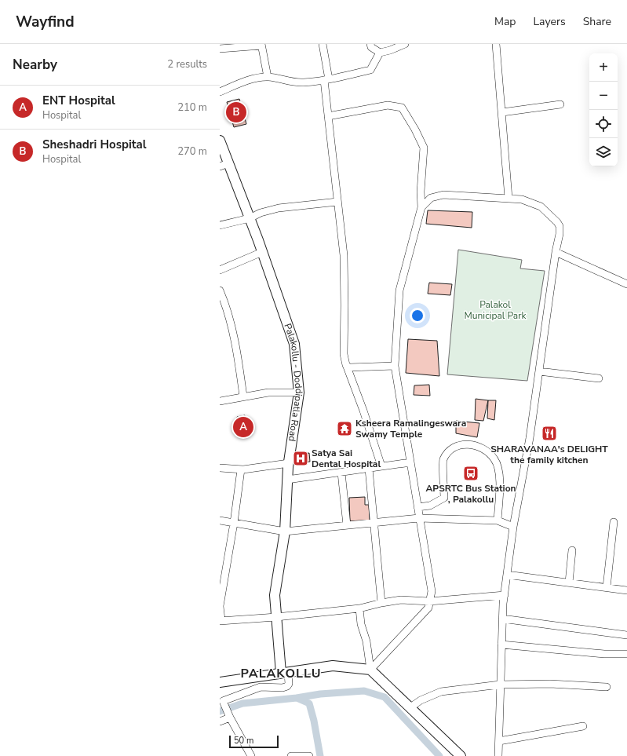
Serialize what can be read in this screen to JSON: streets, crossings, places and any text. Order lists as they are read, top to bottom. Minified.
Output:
{"streets":{"main road":["Palakollu - Doddipatla Road"]},"districts":["PALAKOLLU"],"parks":["Palakol Municipal Park"],"places":{"temple":["Ksheera Ramalingeswara Swamy Temple"],"restaurant":["SHARAVANAA's DELIGHT the family kitchen"],"hospital":["Satya Sai Dental Hospital"],"bus stop":["APSRTC Bus Station , Palakollu"]},"scale_bar":"50 m","page":{"header":"Wayfind","nav":["Map","Layers","Share"],"heading":["Nearby","2 results"],"map_buttons":["+","−"],"list":[{"mark":"A","name":"ENT Hospital","note":"Hospital","value":"210 m"},{"mark":"B","name":"Sheshadri Hospital","note":"Hospital","value":"270 m"}],"pins":["B","A"],"scale":"50 m"}}
